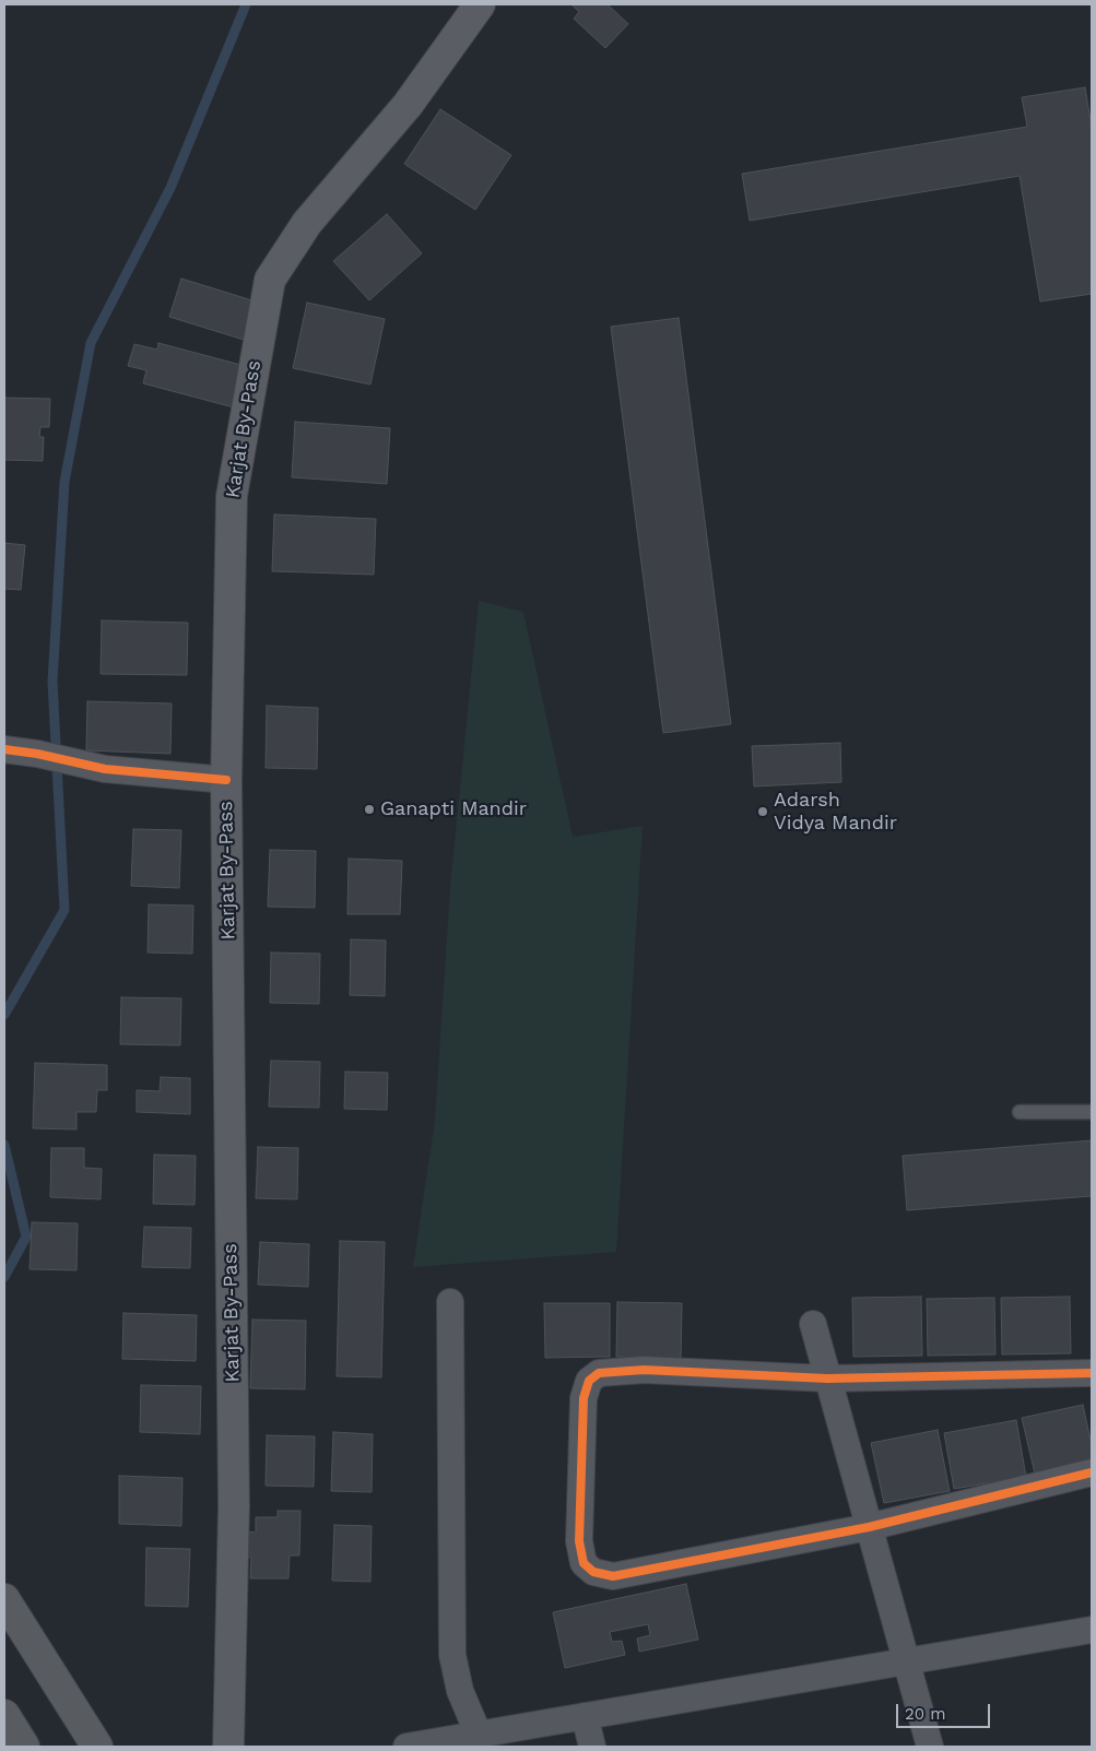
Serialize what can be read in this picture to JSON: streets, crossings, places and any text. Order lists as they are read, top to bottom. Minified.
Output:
{"streets":{"main road":["Karjat By-Pass"]},"places":["Ganapti Mandir","Adarsh Vidya Mandir"],"scale_bar":"20 m"}
